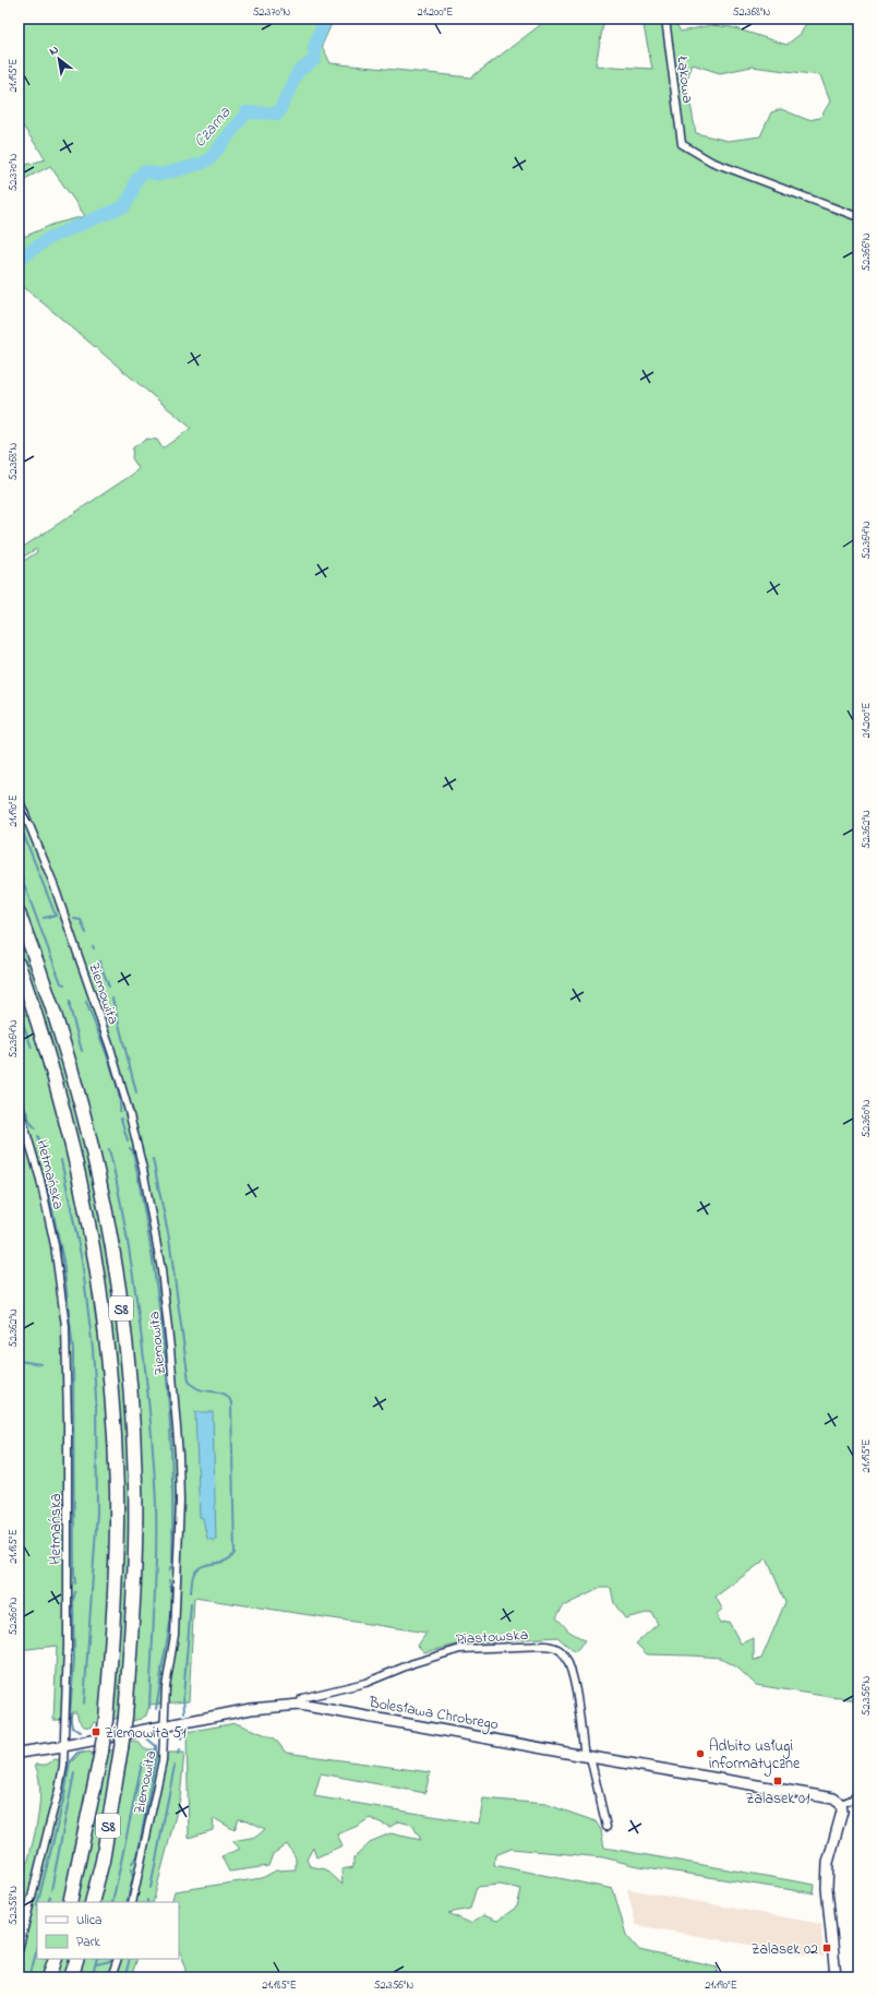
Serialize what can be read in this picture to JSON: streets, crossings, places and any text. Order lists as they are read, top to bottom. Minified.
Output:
{"streets":{"highway":["S8"],"street":["Łąkowa","Ziemowita","Hetmańska","Piastowska","Bolesława Chrobrego"]},"crossings":[["Ziemowita","Bolesława Chrobrego"],["Hetmańska","Bolesława Chrobrego"],["Piastowska","Bolesława Chrobrego"]],"water":["Czarna"],"places":{"transit":["Ziemowita 51","Zalasek 01","Zalasek 02"],"other":["Adbito usługi informatyczne"]},"legend":["Ulica","Park"],"north":"top left","coordinates":["52.370°N","21.200°E","52.368°N","21.195°E","52.366°N","52.364°N","21.190°E","52.362°N","52.360°N","21.185°E","52.356°N","52.358°N"]}
